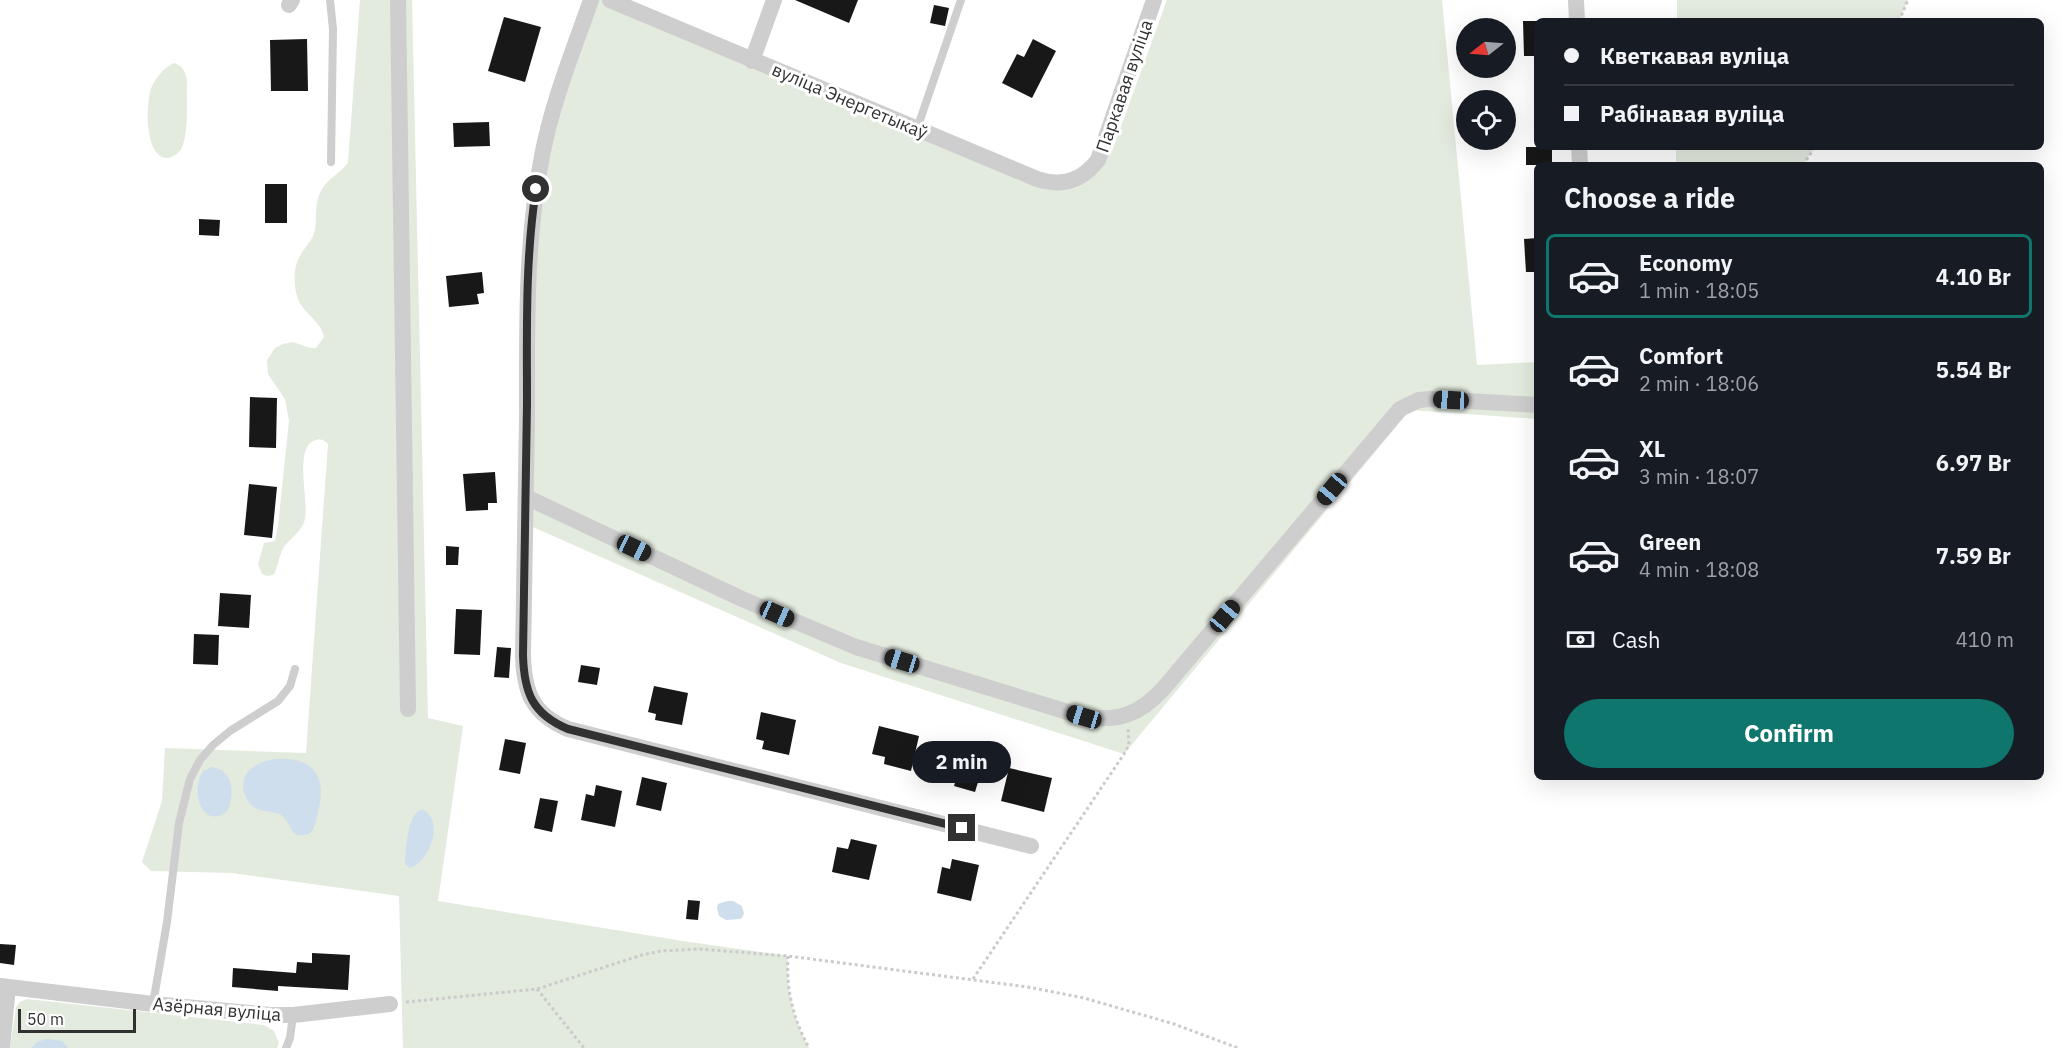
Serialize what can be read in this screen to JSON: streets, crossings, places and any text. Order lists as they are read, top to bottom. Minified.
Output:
{"streets":{"street":["Паркавая вуліца","вуліца Энергетыкаў","Азёрная вуліца"]},"crossings":[["Паркавая вуліца","вуліца Энергетыкаў"]],"scale_bar":"50 m","north":"left","page":{"banner":["Кветкавая вуліца","Рабінавая вуліца"],"heading":"Choose a ride","list":[{"name":"Economy","note":"1 min · 18:05","value":"4.10 Br"},{"name":"Comfort","note":"2 min · 18:06","value":"5.54 Br"},{"name":"XL","note":"3 min · 18:07","value":"6.97 Br"},{"name":"Green","note":"4 min · 18:08","value":"7.59 Br"}],"pay":["Cash","410 m"],"buttons":"Confirm","bubble":"2 min","scale":"50 m"}}
